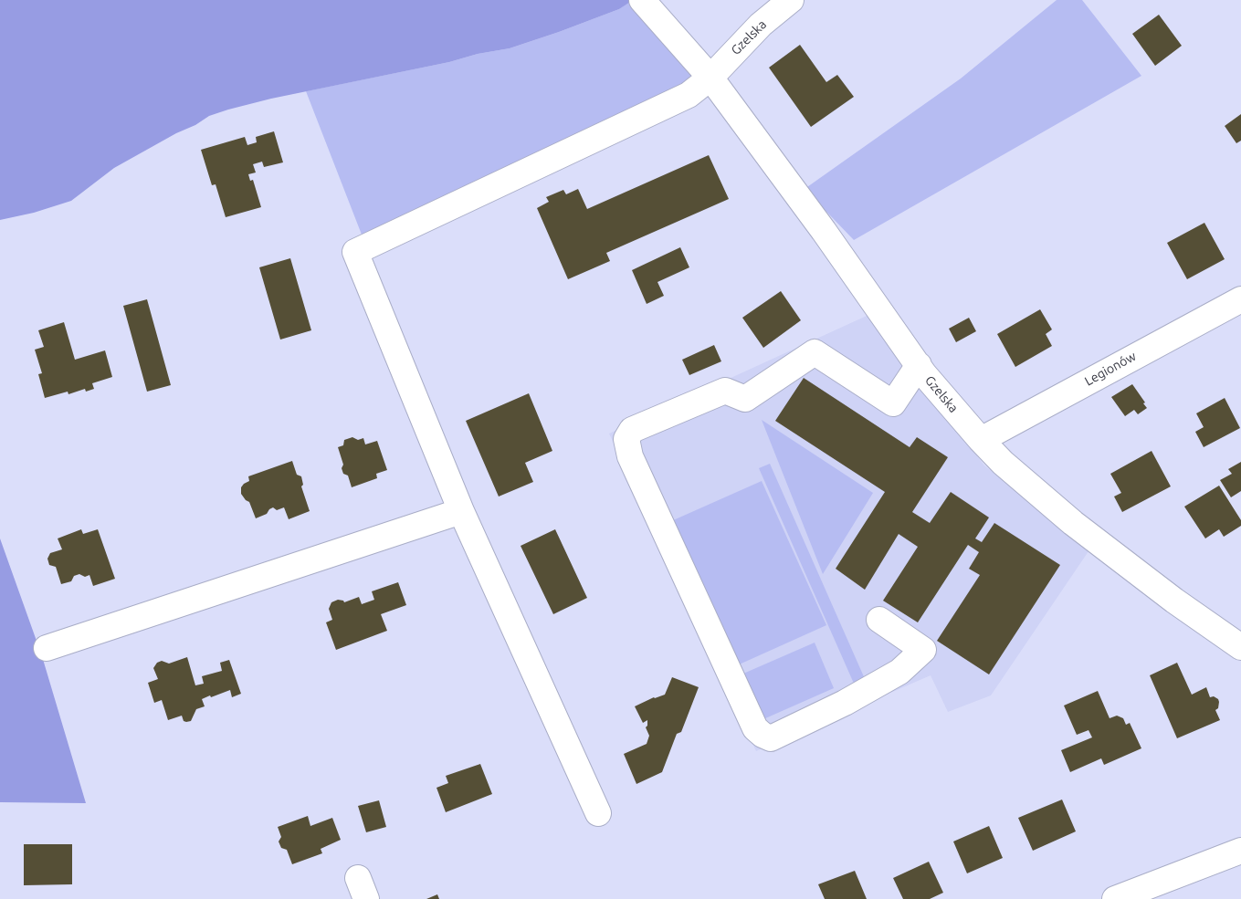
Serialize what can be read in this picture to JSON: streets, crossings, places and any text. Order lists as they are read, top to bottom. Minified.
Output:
{"streets":{"street":["Gzelska","Legionów"]},"crossings":[["Gzelska","Legionów"]]}
